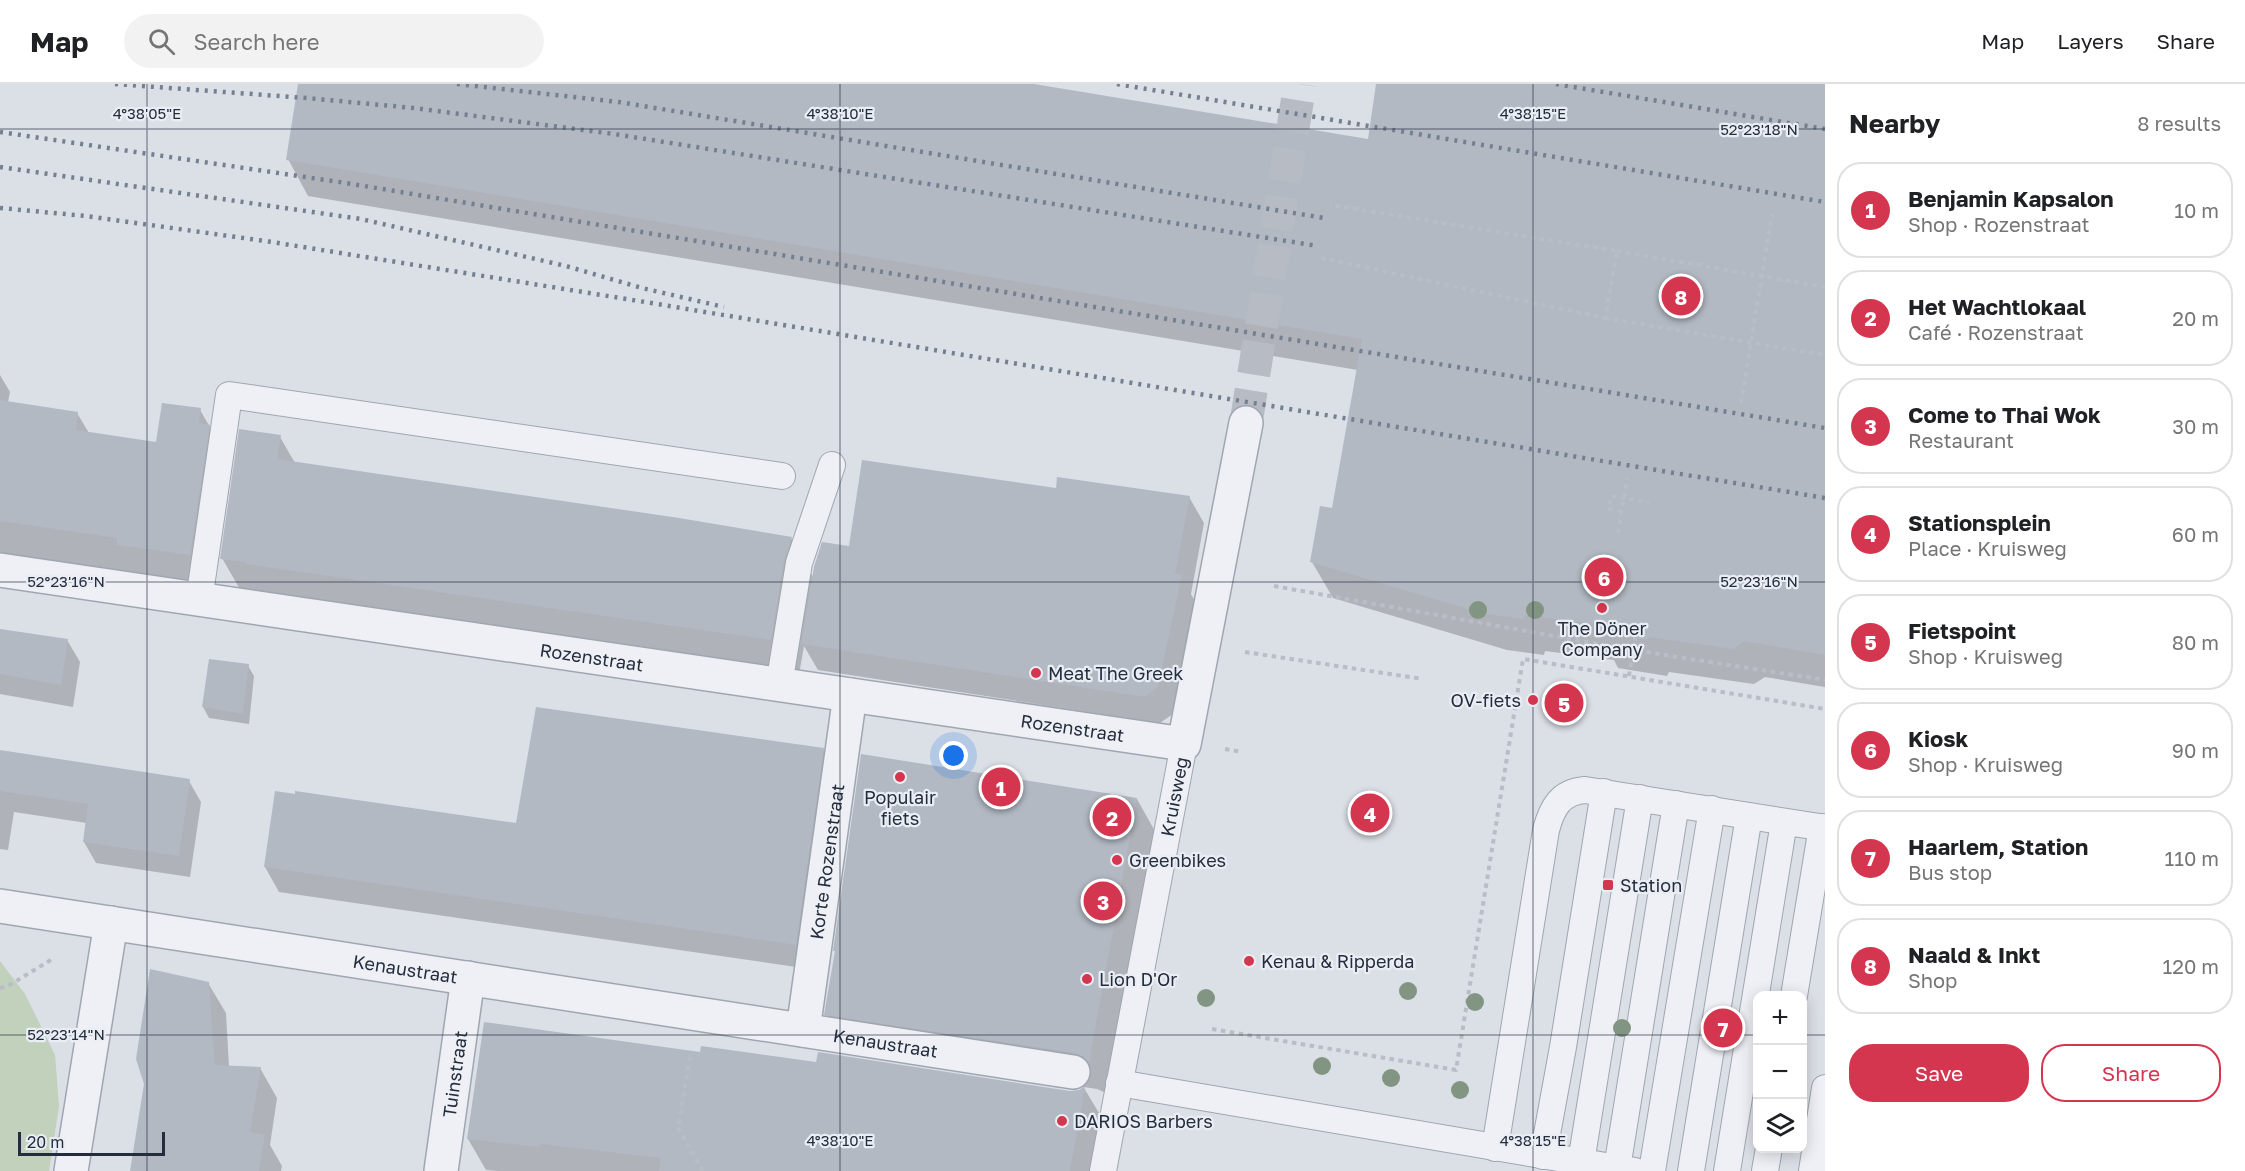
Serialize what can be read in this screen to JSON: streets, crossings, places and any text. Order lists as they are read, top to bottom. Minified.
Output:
{"streets":{"street":["Rozenstraat","Kruisweg","Korte Rozenstraat","Kenaustraat","Tuinstraat"]},"crossings":[["Rozenstraat","Kruisweg"],["Rozenstraat","Korte Rozenstraat"],["Korte Rozenstraat","Kenaustraat"],["Kenaustraat","Tuinstraat"]],"places":{"other":["The Döner Company","Meat The Greek","OV-fiets","Populair fiets","Greenbikes","Kenau & Ripperda","Lion D'Or","DARIOS Barbers"],"transit":["Station"]},"scale_bar":"20 m","page":{"header":"Map","search":"Search here","nav":["Map","Layers","Share"],"heading":["Nearby","8 results"],"list":[{"mark":"1","name":"Benjamin Kapsalon","note":"Shop · Rozenstraat","value":"10 m"},{"mark":"2","name":"Het Wachtlokaal","note":"Café · Rozenstraat","value":"20 m"},{"mark":"3","name":"Come to Thai Wok","note":"Restaurant","value":"30 m"},{"mark":"4","name":"Stationsplein","note":"Place · Kruisweg","value":"60 m"},{"mark":"5","name":"Fietspoint","note":"Shop · Kruisweg","value":"80 m"},{"mark":"6","name":"Kiosk","note":"Shop · Kruisweg","value":"90 m"},{"mark":"7","name":"Haarlem, Station","note":"Bus stop","value":"110 m"},{"mark":"8","name":"Naald & Inkt","note":"Shop","value":"120 m"}],"pins":["8","6","5","1","4","2","3","7"],"map_buttons":["+","−"],"buttons":["Save","Share"],"scale":"20 m"},"coordinates":["4°38'05\"E","4°38'10\"E","4°38'15\"E","52°23'18\"N","52°23'16\"N","52°23'14\"N"]}
